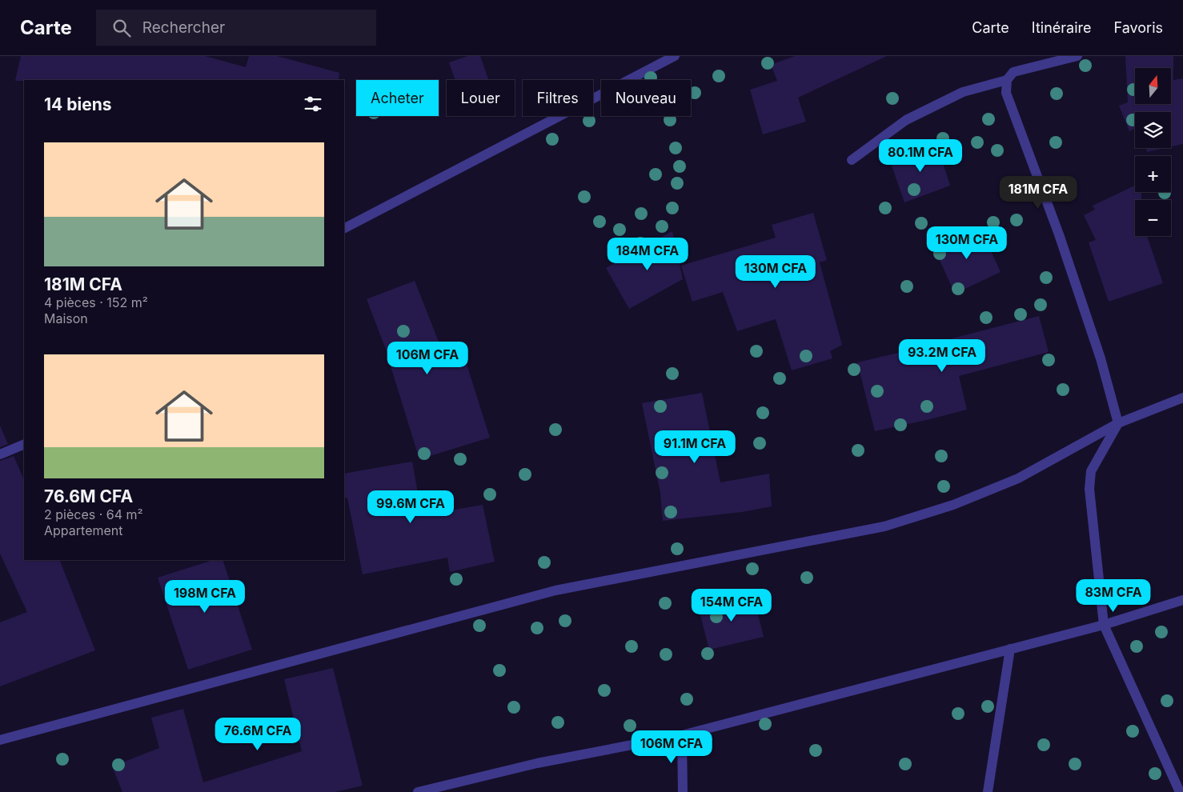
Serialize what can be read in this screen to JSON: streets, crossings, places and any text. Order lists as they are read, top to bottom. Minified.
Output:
{"north":"top","page":{"header":"Carte","search":"Rechercher","nav":["Carte","Itinéraire","Favoris"],"map_buttons":["+","−"],"chip":["Acheter","Louer","Filtres","Nouveau"],"heading":"14 biens","list":[{"name":"181M CFA","note":"4 pièces · 152 m² · Maison"},{"name":"76.6M CFA","note":"2 pièces · 64 m² · Appartement"}],"price":["80.1M CFA","181M CFA","130M CFA","184M CFA","130M CFA","93.2M CFA","106M CFA","91.1M CFA","99.6M CFA","83M CFA","198M CFA","154M CFA","76.6M CFA","106M CFA"]}}
